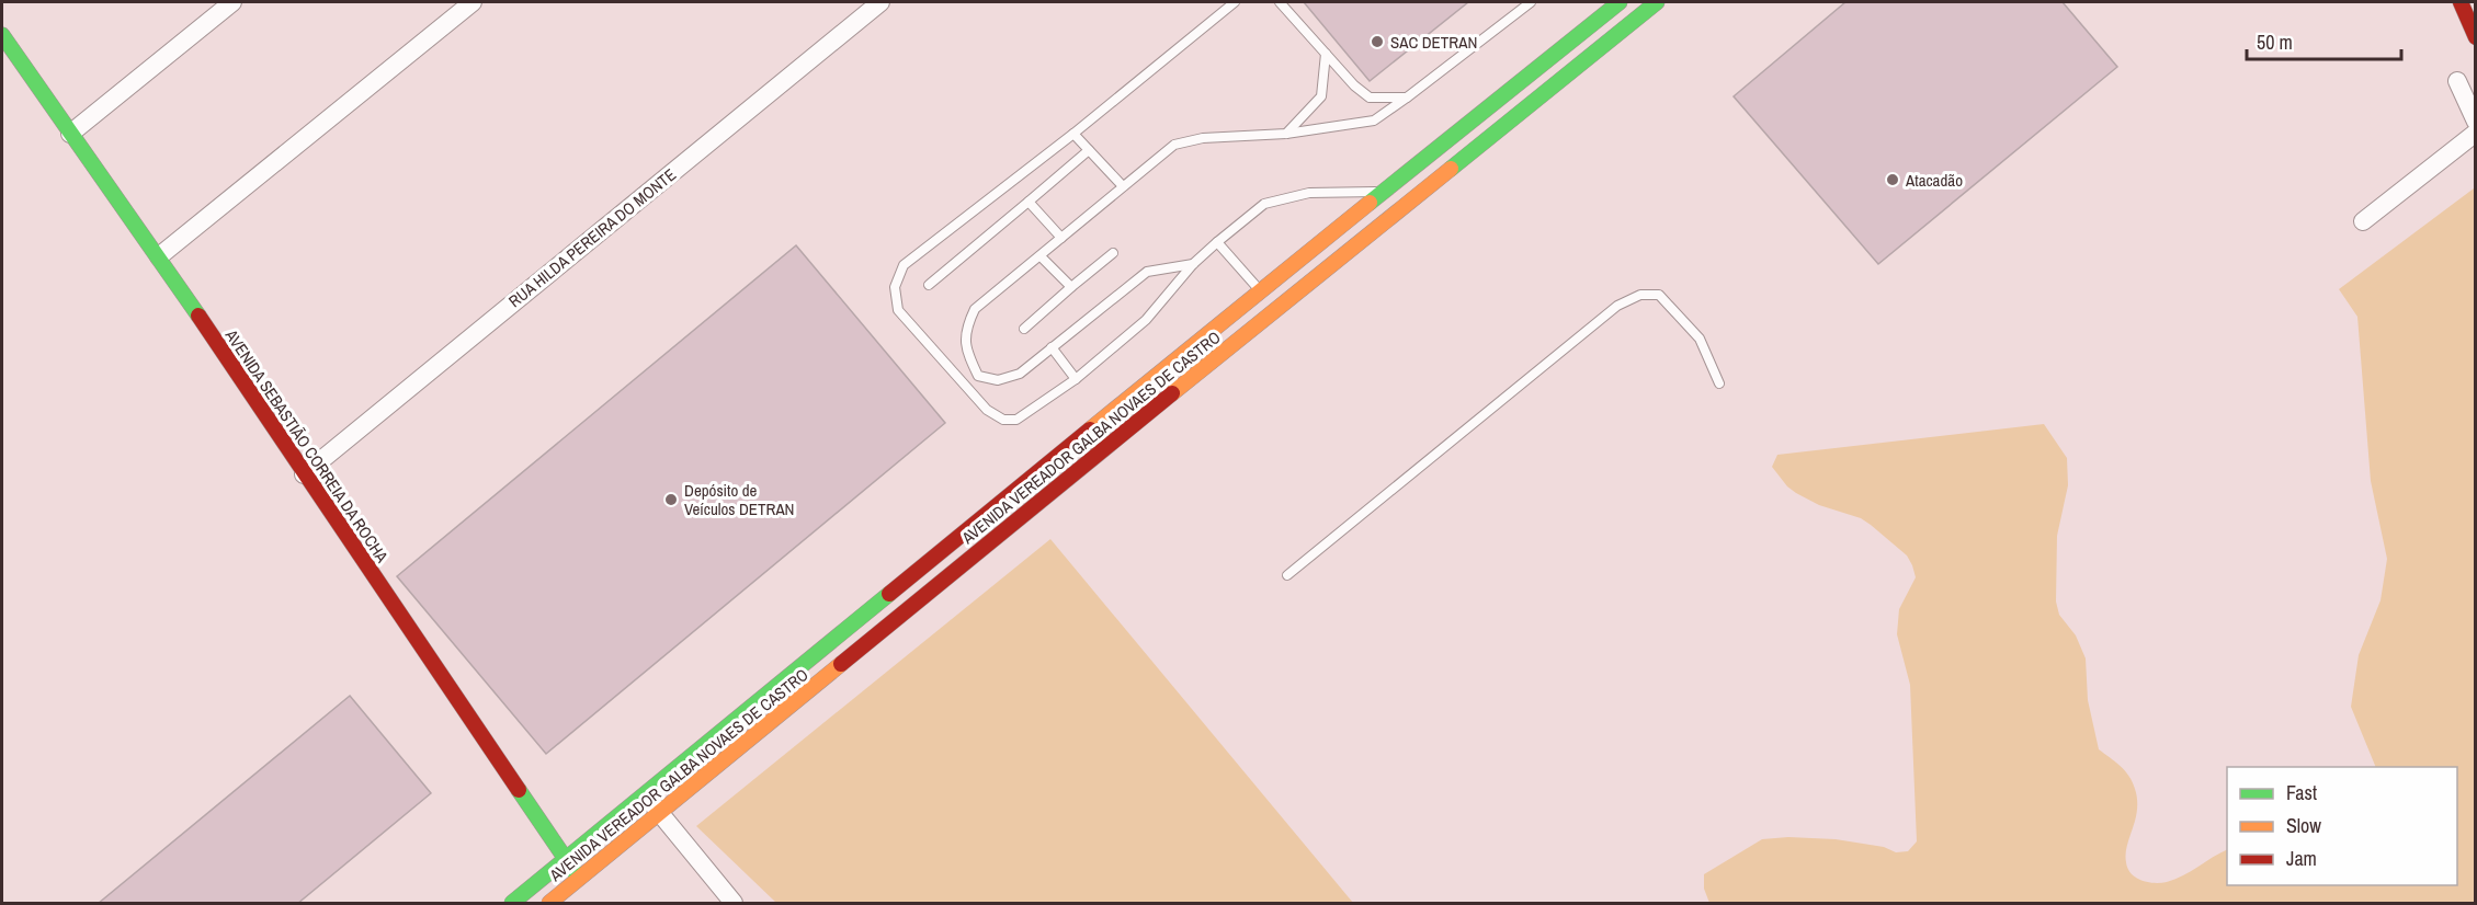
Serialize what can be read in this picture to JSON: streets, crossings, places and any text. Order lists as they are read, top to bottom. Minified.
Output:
{"streets":{"main road":["AVENIDA VEREADOR GALBA NOVAES DE CASTRO","AVENIDA SEBASTIÃO CORREIA DA ROCHA"],"street":["RUA HILDA PEREIRA DO MONTE"]},"crossings":[["RUA HILDA PEREIRA DO MONTE","AVENIDA SEBASTIÃO CORREIA DA ROCHA"],["AVENIDA VEREADOR GALBA NOVAES DE CASTRO","AVENIDA SEBASTIÃO CORREIA DA ROCHA"]],"places":["SAC DETRAN","Atacadão","Depósito de Veículos DETRAN"],"legend":["Fast","Slow","Jam"],"scale_bar":"50 m"}
